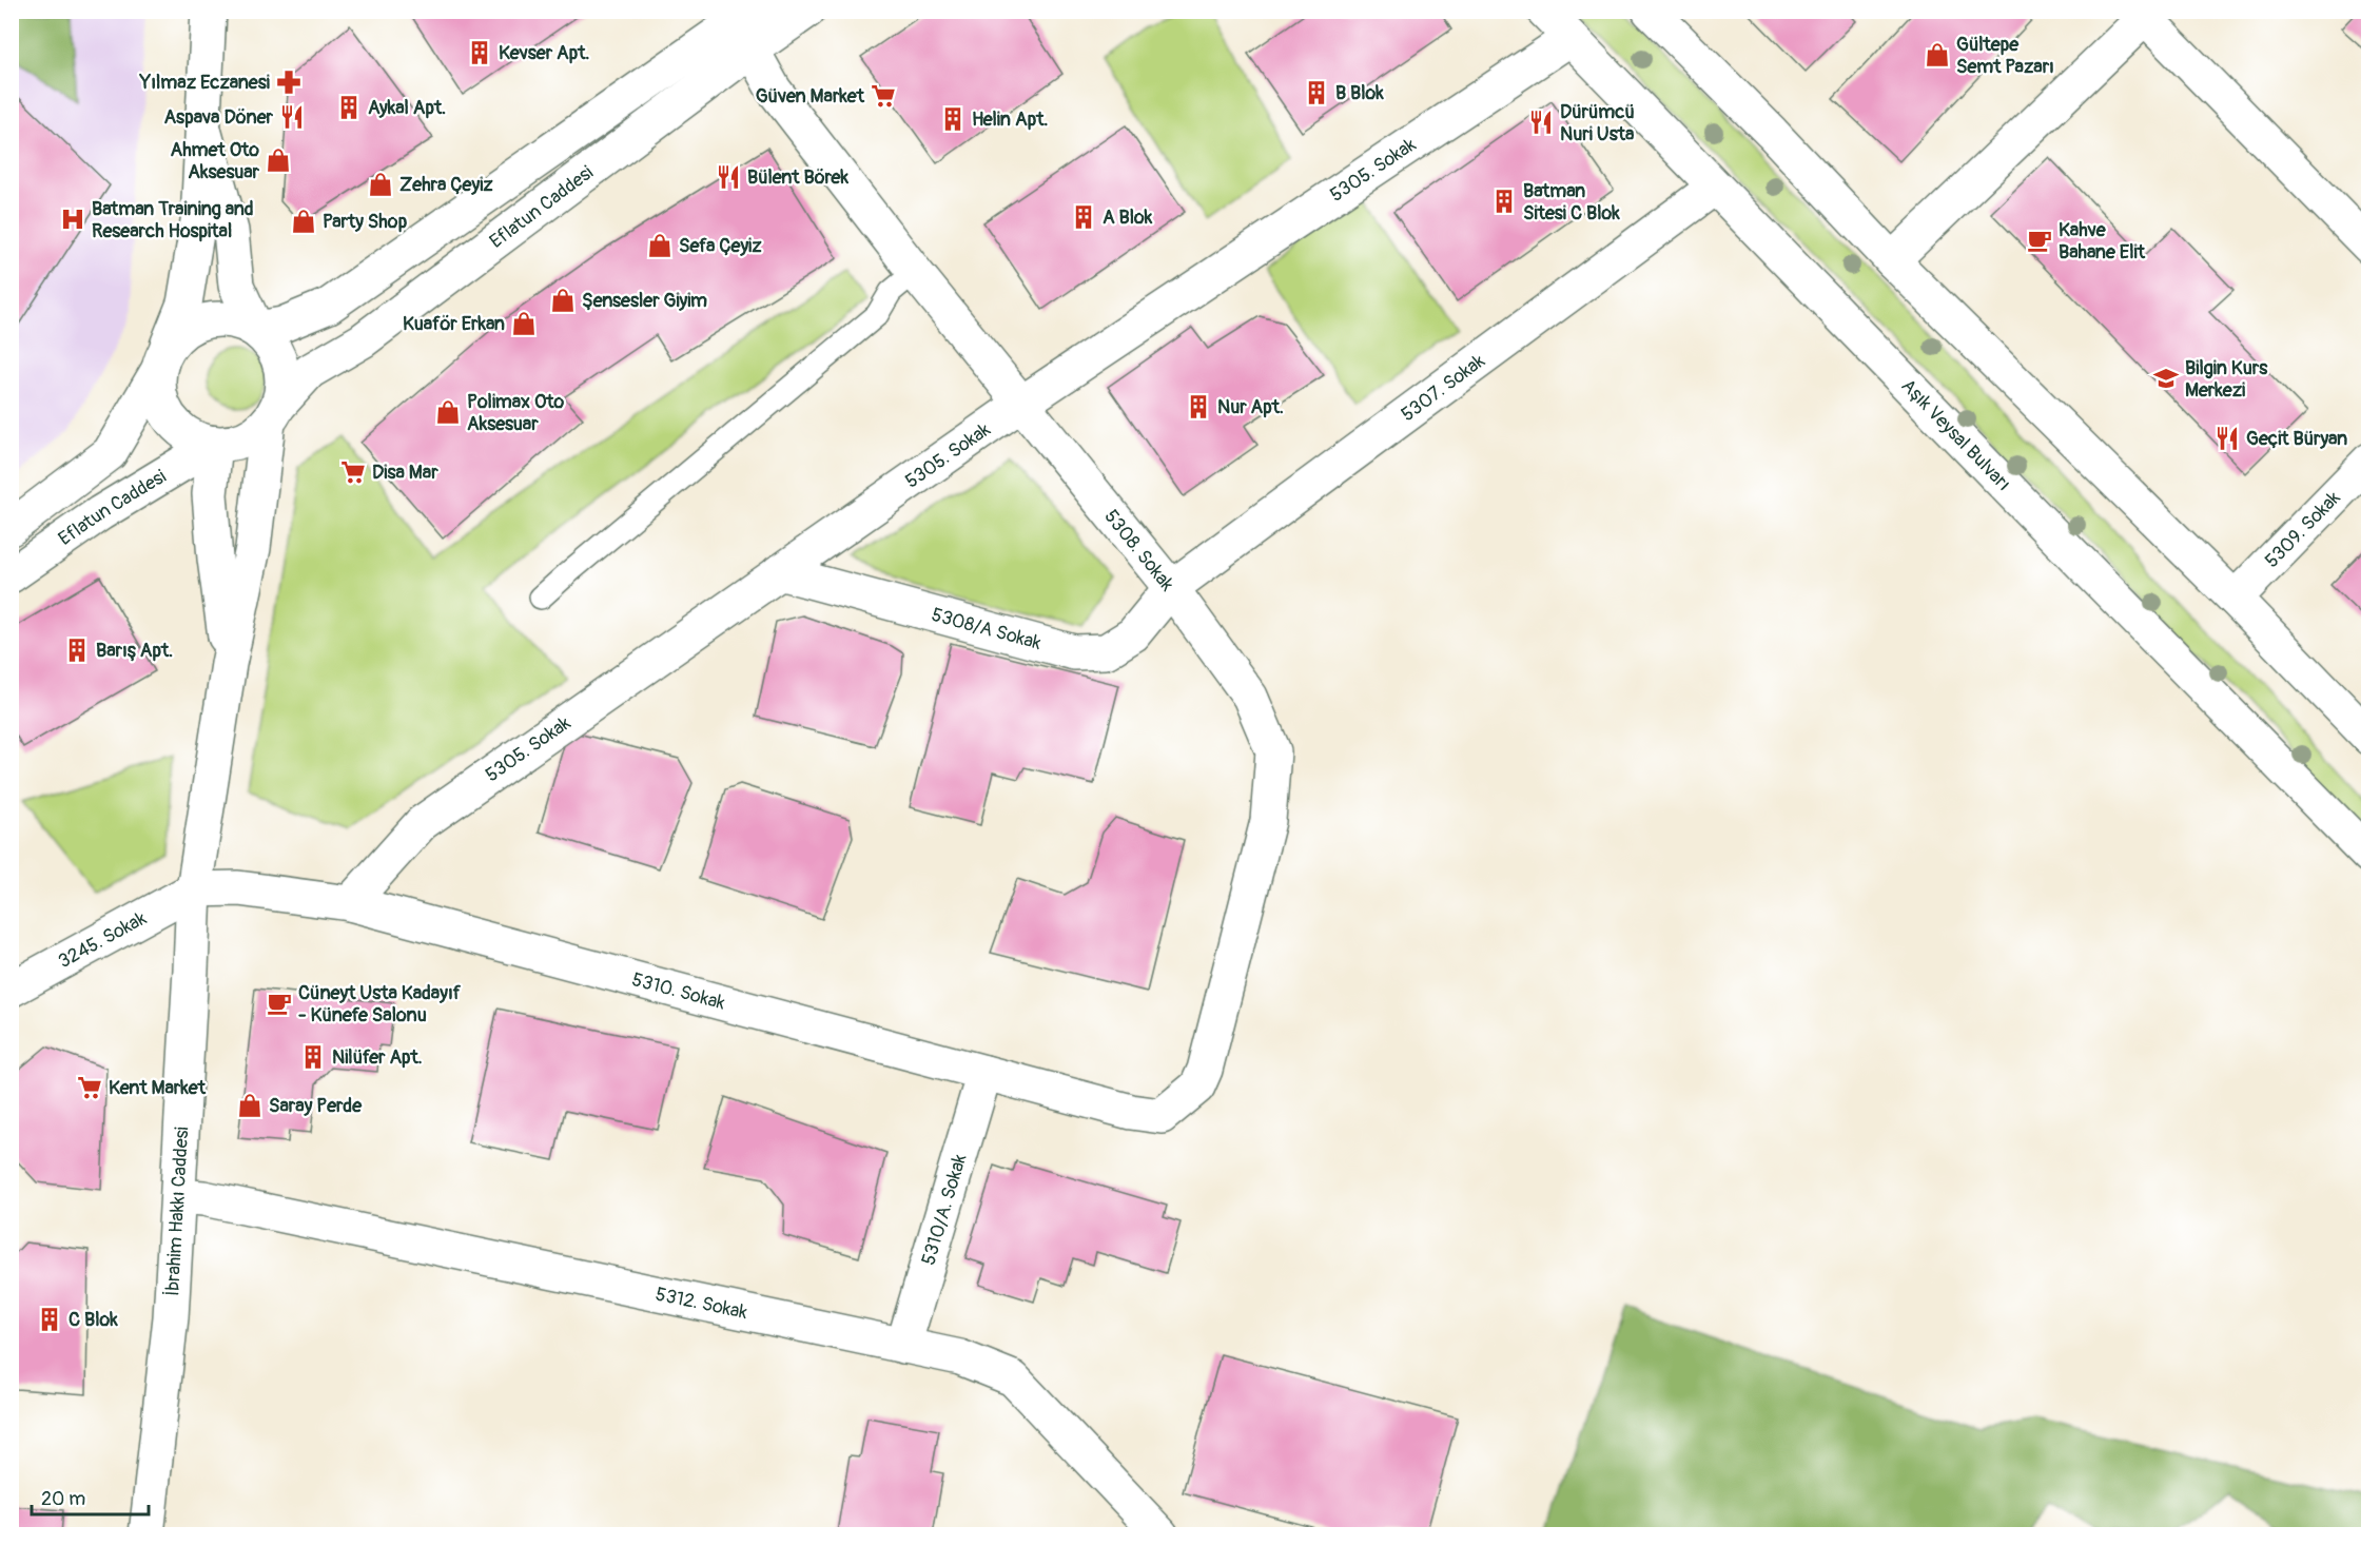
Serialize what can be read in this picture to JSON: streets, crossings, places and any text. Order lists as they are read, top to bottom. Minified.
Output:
{"streets":{"street":["5305. Sokak","Eflatun Caddesi","5307. Sokak","Aşık Veysal Bulvarı","5309. Sokak","5308. Sokak","5308/A Sokak","3245. Sokak","5310. Sokak","5310/A. Sokak","İbrahim Hakkı Caddesi","5312. Sokak"]},"crossings":[["5305. Sokak","Aşık Veysal Bulvarı"],["5305. Sokak","5308. Sokak"],["5305. Sokak","5308/A Sokak"],["5305. Sokak","5310. Sokak"],["Eflatun Caddesi","5308. Sokak"],["5307. Sokak","Aşık Veysal Bulvarı"],["5307. Sokak","5308. Sokak"],["5307. Sokak","5308/A Sokak"],["5308. Sokak","5308/A Sokak"],["5308. Sokak","5310. Sokak"],["3245. Sokak","5310. Sokak"],["3245. Sokak","İbrahim Hakkı Caddesi"],["5310. Sokak","5310/A. Sokak"],["5310. Sokak","İbrahim Hakkı Caddesi"],["5310/A. Sokak","5312. Sokak"],["İbrahim Hakkı Caddesi","5312. Sokak"]],"places":{"building":["Kevser Apt.","B Blok","Aykal Apt.","Helin Apt.","Batman Sitesi C Blok","A Blok","Nur Apt.","Barış Apt.","Nilüfer Apt.","C Blok"],"shop":["Gültepe Semt Pazarı","Ahmet Oto Aksesuar","Zehra Çeyiz","Party Shop","Sefa Çeyiz","Şensesler Giyim","Kuaför Erkan","Polimax Oto Aksesuar","Saray Perde"],"pharmacy":["Yılmaz Eczanesi"],"supermarket":["Güven Market","Disa Mar","Kent Market"],"restaurant":["Aspava Döner","Dürümcü Nuri Usta","Bülent Börek","Geçit Büryan"],"hospital":["Batman Training and Research Hospital"],"cafe":["Kahve Bahane Elit","Cüneyt Usta Kadayıf - Künefe Salonu"],"school or university":["Bilgin Kurs Merkezi"]},"scale_bar":"20 m"}
